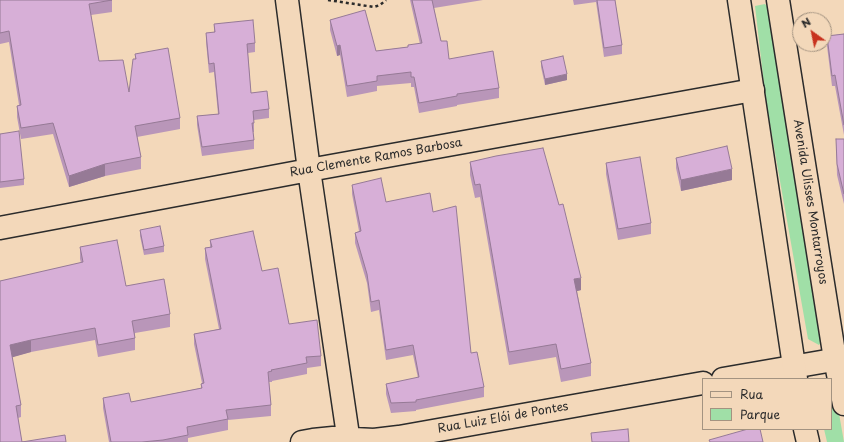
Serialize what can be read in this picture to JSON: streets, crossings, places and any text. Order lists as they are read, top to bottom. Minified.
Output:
{"streets":{"street":["Rua Clemente Ramos Barbosa","Avenida Ulisses Montarroyos","Rua Luiz Elói de Pontes"]},"legend":["Rua","Parque"],"north":"top left"}
